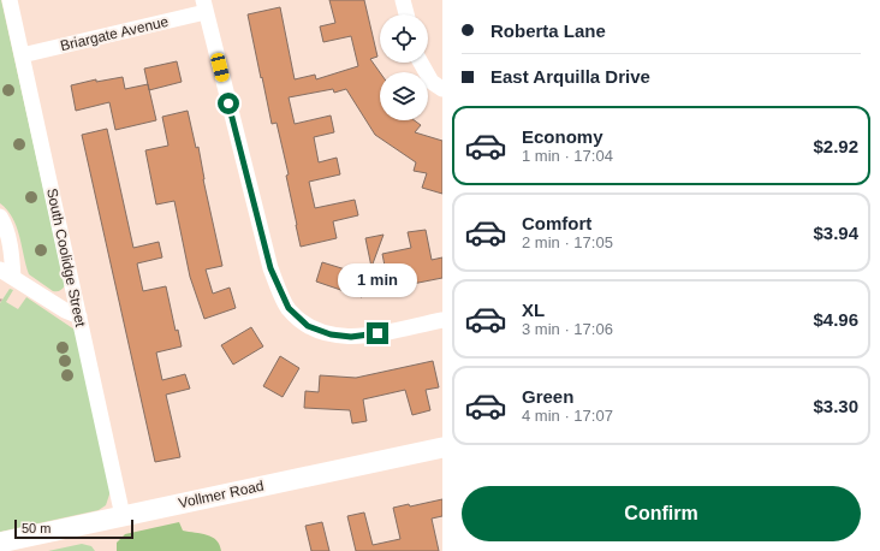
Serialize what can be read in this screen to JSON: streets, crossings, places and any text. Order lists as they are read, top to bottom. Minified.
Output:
{"streets":{"main road":["Vollmer Road"],"street":["Briargate Avenue","South Coolidge Street"]},"crossings":[["Briargate Avenue","South Coolidge Street"],["South Coolidge Street","Vollmer Road"]],"scale_bar":"50 m","page":{"banner":["Roberta Lane","East Arquilla Drive"],"list":[{"name":"Economy","note":"1 min · 17:04","value":"$2.92"},{"name":"Comfort","note":"2 min · 17:05","value":"$3.94"},{"name":"XL","note":"3 min · 17:06","value":"$4.96"},{"name":"Green","note":"4 min · 17:07","value":"$3.30"}],"bubble":"1 min","buttons":"Confirm","scale":"50 m"}}
